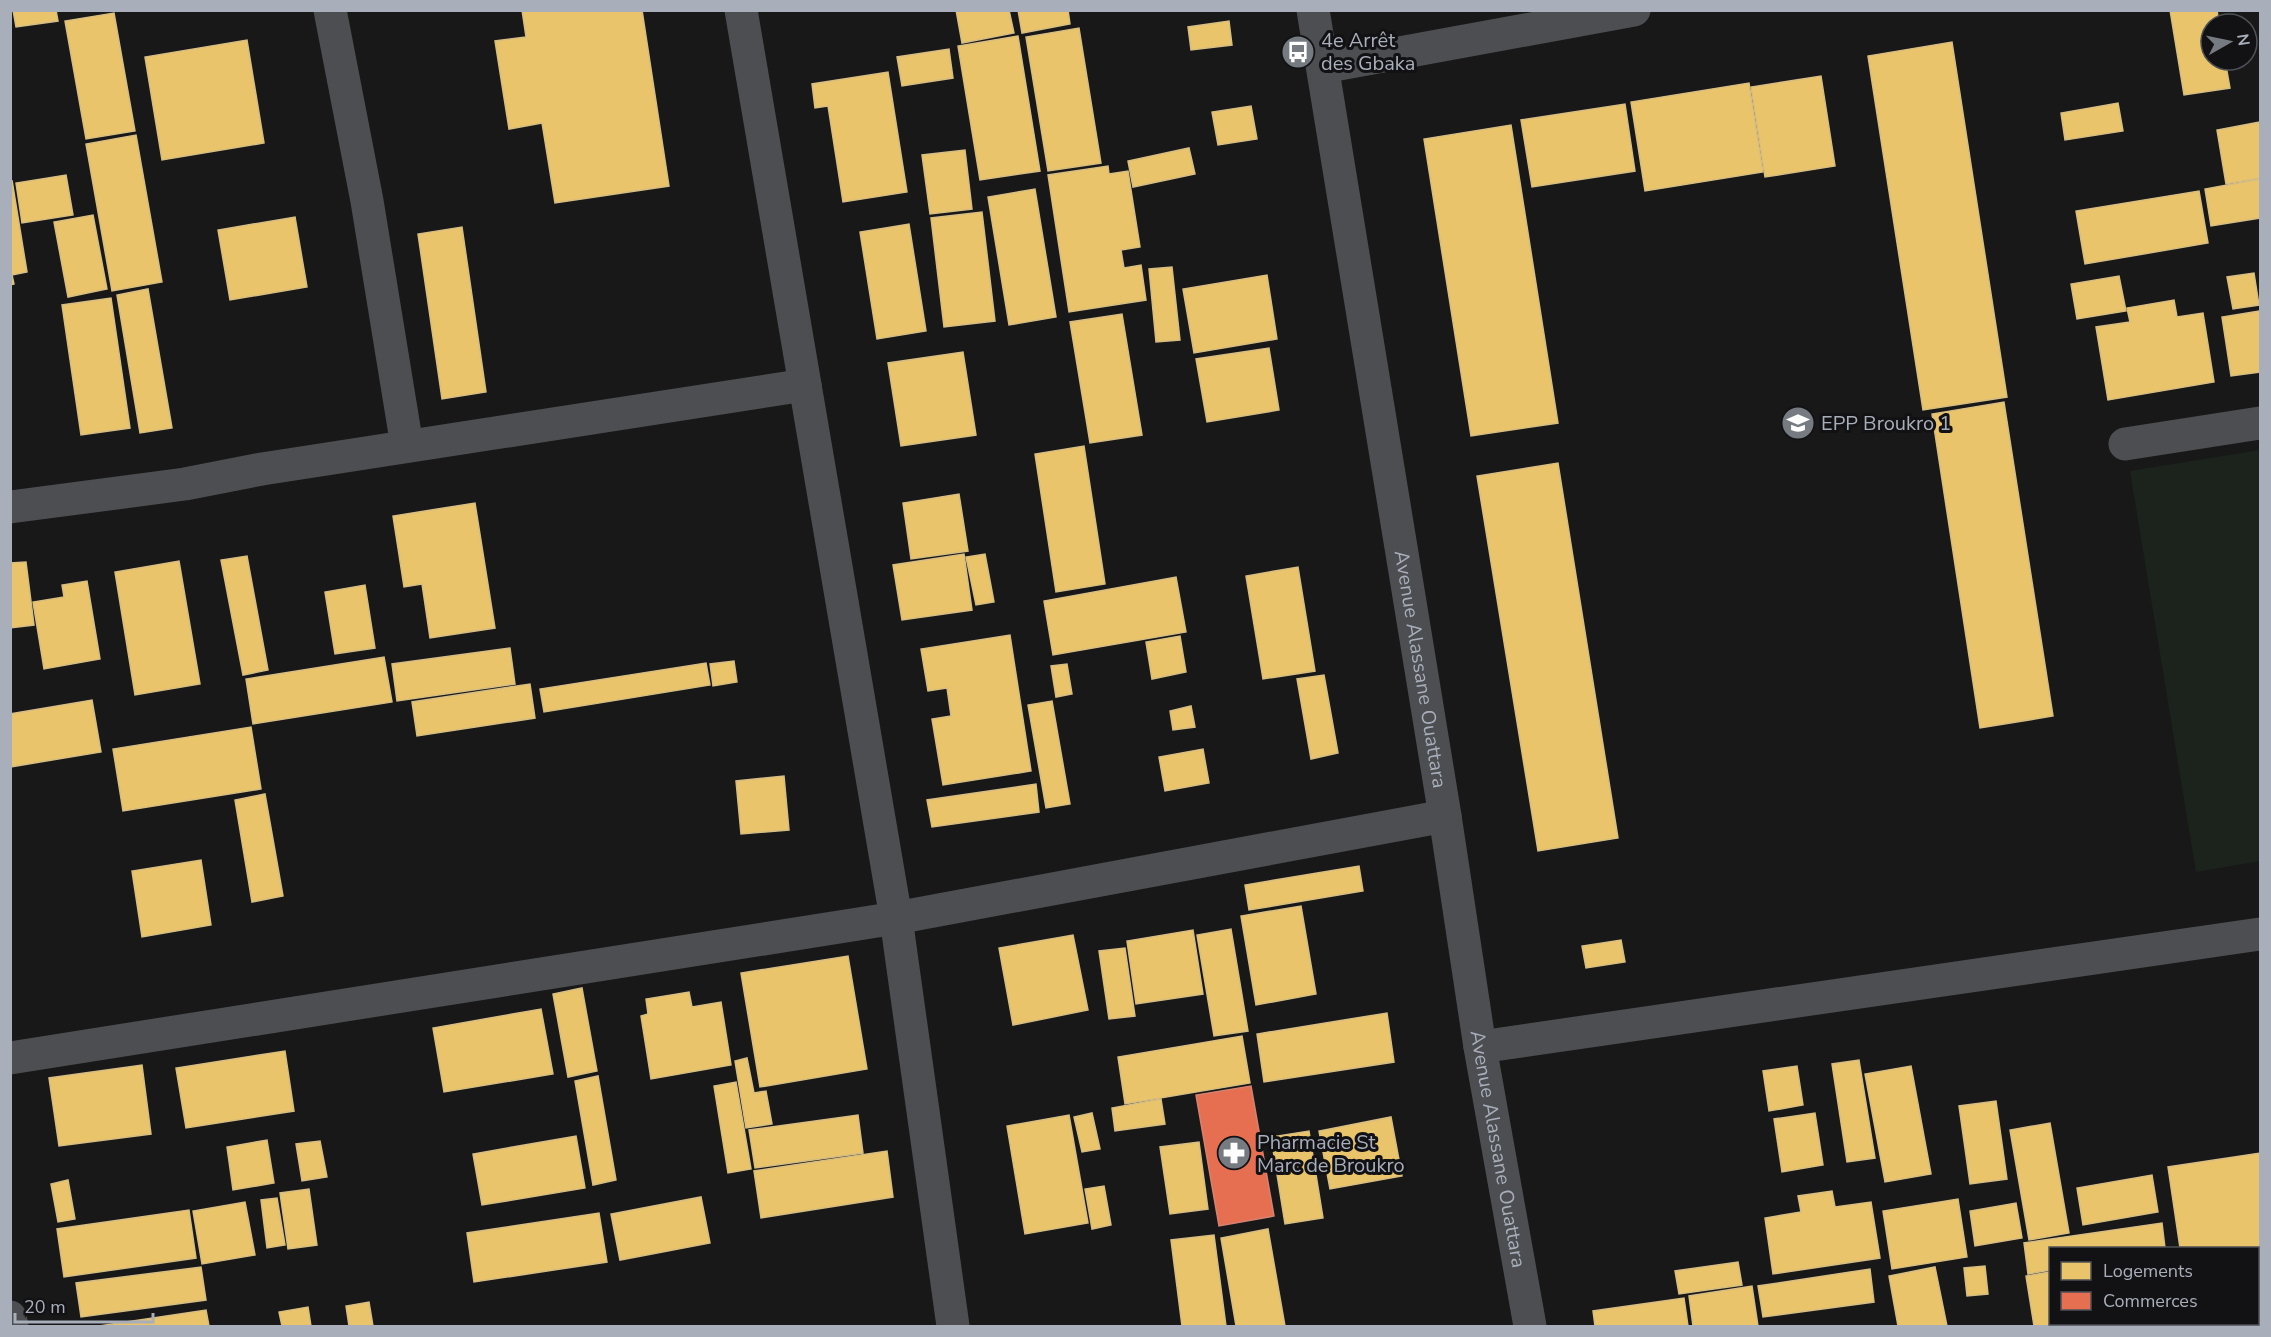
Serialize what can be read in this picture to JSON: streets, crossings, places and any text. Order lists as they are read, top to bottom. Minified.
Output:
{"streets":{"street":["Avenue Alassane Ouattara"]},"places":{"bus stop":["4e Arrêt des Gbaka"],"school or university":["EPP Broukro 1"],"pharmacy":["Pharmacie St Marc de Broukro"]},"legend":["Logements","Commerces"],"scale_bar":"20 m","north":"right"}
